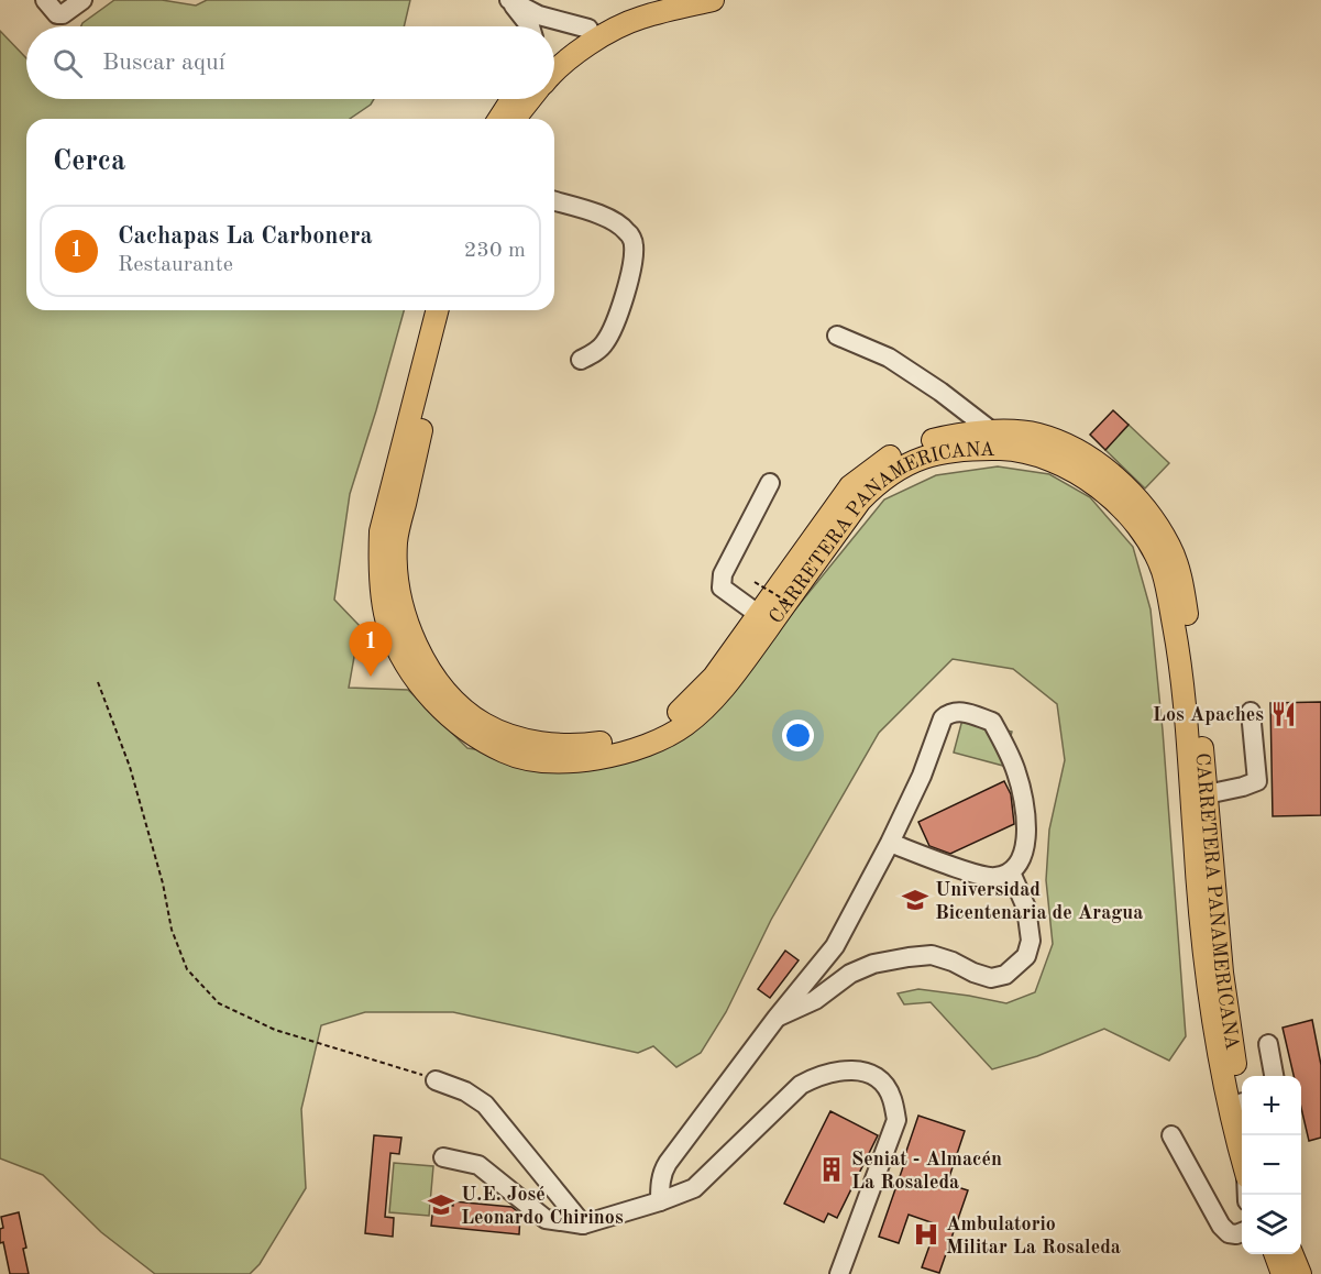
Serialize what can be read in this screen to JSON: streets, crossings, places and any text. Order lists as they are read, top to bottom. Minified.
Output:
{"streets":{"main road":["CARRETERA PANAMERICANA"]},"places":{"restaurant":["Los Apaches"],"school or university":["Universidad Bicentenaria de Aragua","U.E. José Leonardo Chirinos"],"building":["Seniat - Almacén La Rosaleda"],"hospital":["Ambulatorio Militar La Rosaleda"]},"page":{"search":"Buscar aquí","heading":"Cerca","list":[{"mark":"1","name":"Cachapas La Carbonera","note":"Restaurante","value":"230 m"}],"pins":"1","map_buttons":["+","−"]}}
